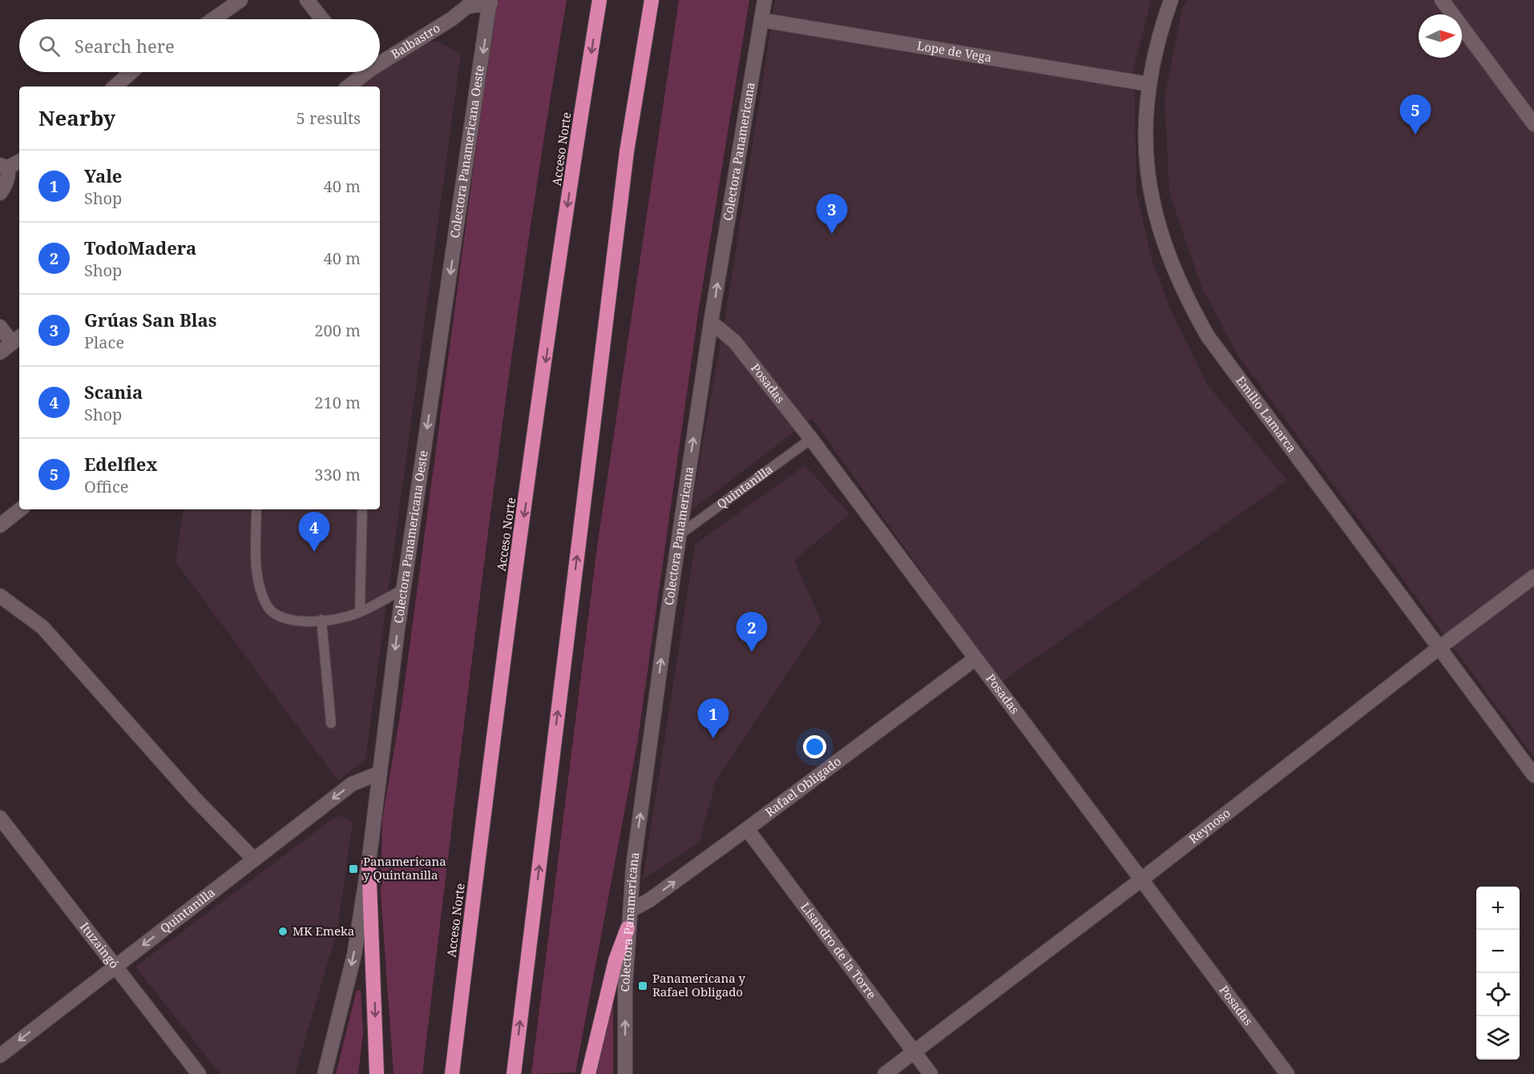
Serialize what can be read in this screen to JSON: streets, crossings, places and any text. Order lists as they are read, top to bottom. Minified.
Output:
{"streets":{"highway":["Acceso Norte"],"street":["Balbastro","Lope de Vega","Colectora Panamericana","Colectora Panamericana Oeste","Posadas","Emilio Lamarca","Quintanilla","Rafael Obligado","Reynoso","Ituzaingó","Lisandro de la Torre"]},"crossings":[["Balbastro","Colectora Panamericana Oeste"],["Lope de Vega","Colectora Panamericana"],["Lope de Vega","Emilio Lamarca"],["Colectora Panamericana","Posadas"],["Colectora Panamericana","Quintanilla"],["Colectora Panamericana","Rafael Obligado"],["Colectora Panamericana Oeste","Quintanilla"],["Posadas","Quintanilla"],["Posadas","Rafael Obligado"],["Posadas","Reynoso"],["Emilio Lamarca","Reynoso"],["Quintanilla","Ituzaingó"],["Rafael Obligado","Lisandro de la Torre"],["Reynoso","Lisandro de la Torre"]],"one_way":["Colectora Panamericana","Colectora Panamericana Oeste","Quintanilla"],"places":{"transit":["Panamericana y Quintanilla","Panamericana y Rafael Obligado"],"other":["MK Emeka"]},"north":"right","page":{"search":"Search here","heading":["Nearby","5 results"],"pins":["5","3","4","2","1"],"list":[{"mark":"1","name":"Yale","note":"Shop","value":"40 m"},{"mark":"2","name":"TodoMadera","note":"Shop","value":"40 m"},{"mark":"3","name":"Grúas San Blas","note":"Place","value":"200 m"},{"mark":"4","name":"Scania","note":"Shop","value":"210 m"},{"mark":"5","name":"Edelflex","note":"Office","value":"330 m"}],"map_buttons":["+","−"]}}
